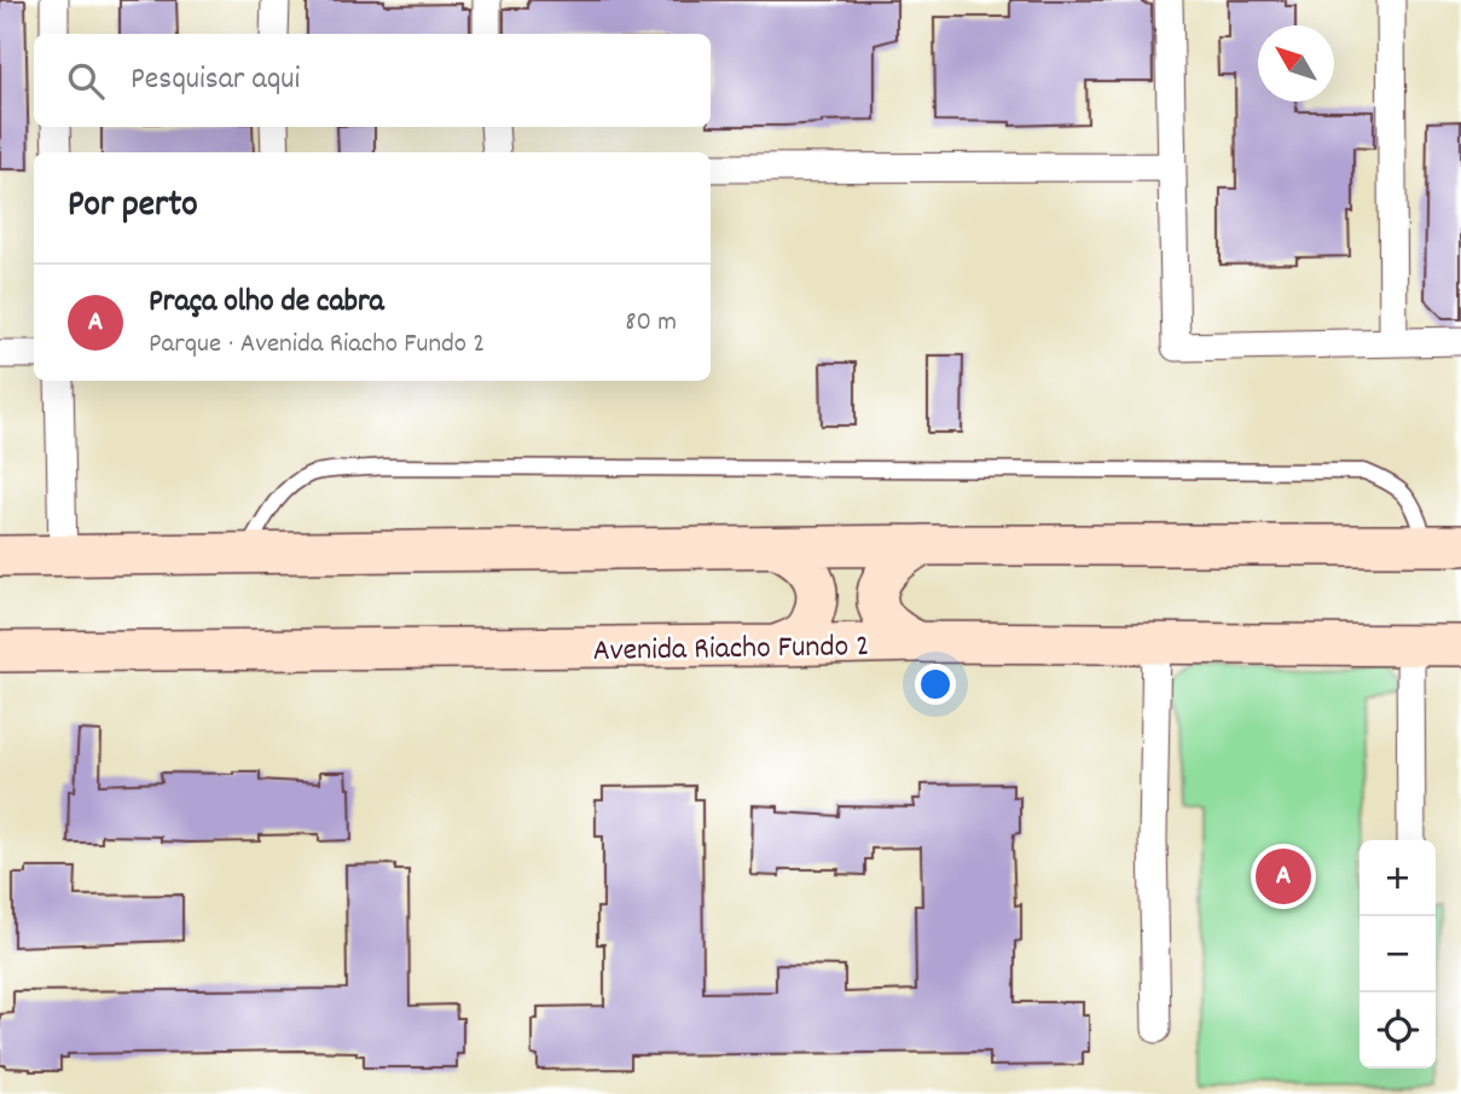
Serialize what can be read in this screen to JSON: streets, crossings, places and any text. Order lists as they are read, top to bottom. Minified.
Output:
{"streets":{"street":["Avenida Riacho Fundo 2"]},"north":"top left","page":{"search":"Pesquisar aqui","heading":"Por perto","list":[{"mark":"A","name":"Praça olho de cabra","note":"Parque · Avenida Riacho Fundo 2","value":"80 m"}],"map_buttons":["+","−"],"pins":"A"}}
